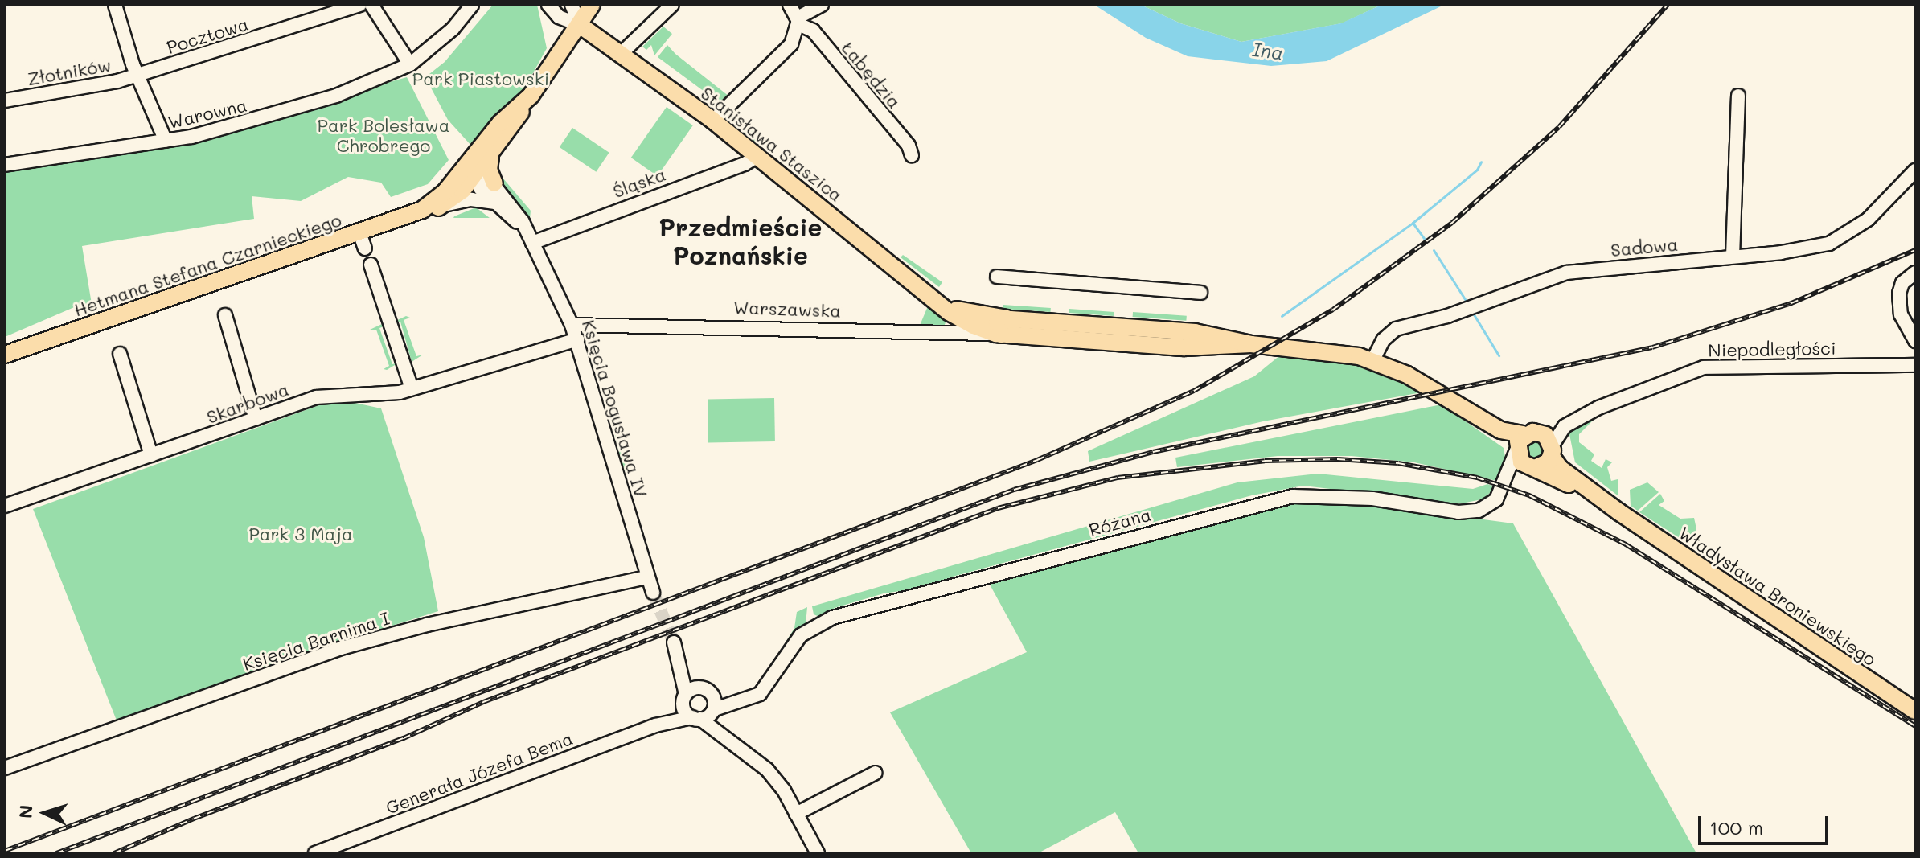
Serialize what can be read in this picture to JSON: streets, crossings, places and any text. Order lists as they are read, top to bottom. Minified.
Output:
{"streets":{"main road":["Stanisława Staszica","Hetmana Stefana Czarnieckiego","Warszawska","Władysława Broniewskiego"],"street":["Pocztowa","Złotników","Łabędzia","Warowna","Śląska","Sadowa","Niepodległości","Skarbowa","Księcia Bogusława IV","Różana","Księcia Barnima I","Generała Józefa Bema"]},"crossings":[["Pocztowa","Złotników"],["Stanisława Staszica","Śląska"],["Stanisława Staszica","Warszawska"],["Śląska","Księcia Bogusława IV"],["Sadowa","Warszawska"],["Warszawska","Księcia Bogusława IV"],["Warszawska","Różana"],["Niepodległości","Władysława Broniewskiego"],["Skarbowa","Księcia Bogusława IV"],["Księcia Bogusława IV","Księcia Barnima I"]],"districts":["Przedmieście Poznańskie"],"water":["Ina"],"parks":["Park Piastowski","Park Bolesława Chrobrego","Park 3 Maja"],"scale_bar":"100 m","north":"left"}
